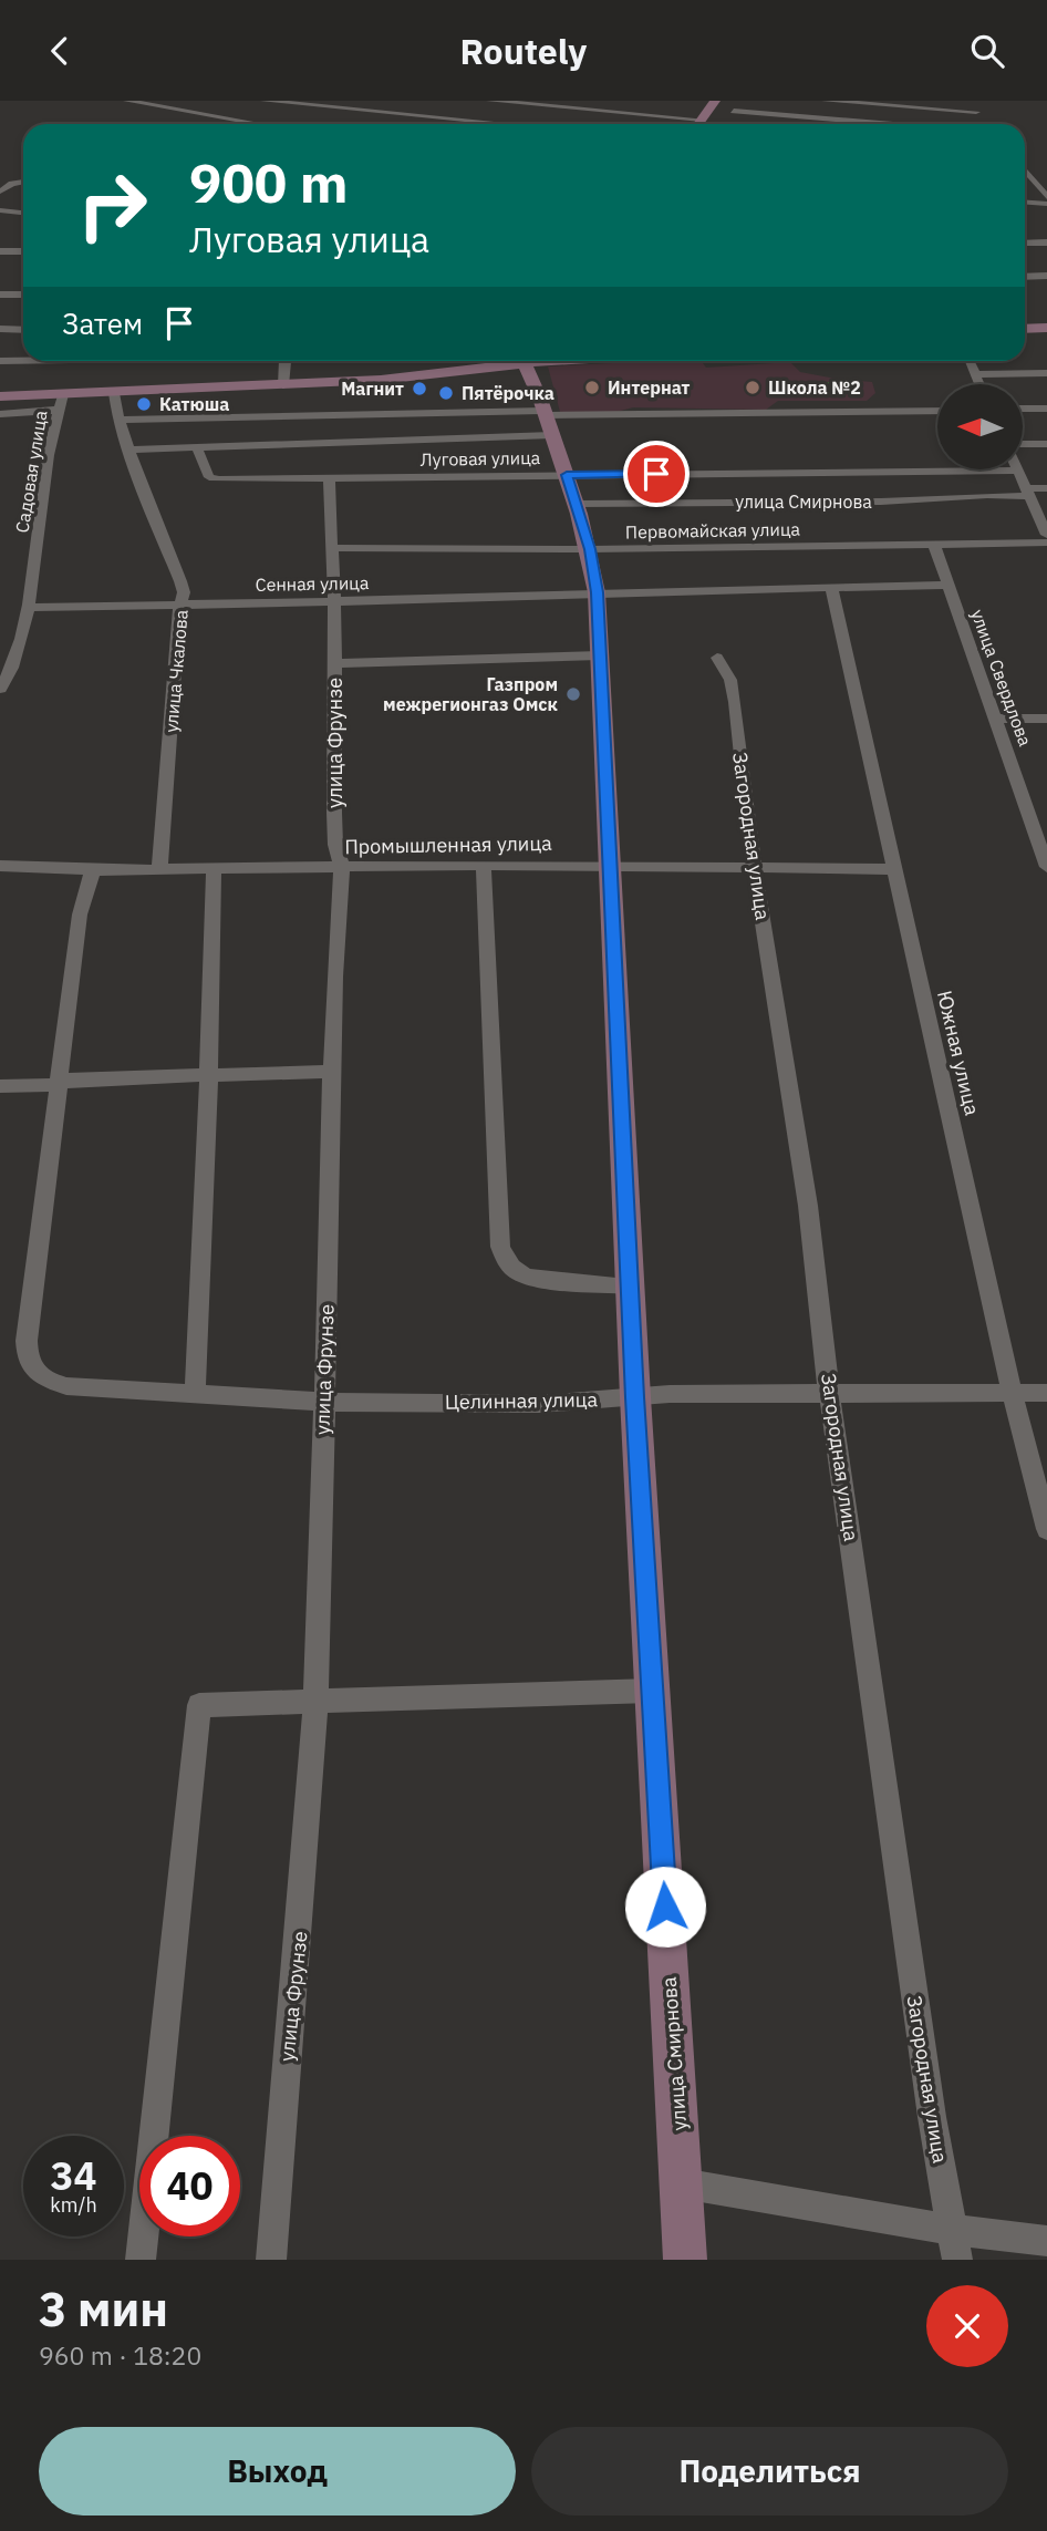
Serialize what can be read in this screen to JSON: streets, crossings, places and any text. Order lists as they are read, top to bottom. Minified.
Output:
{"streets":{"street":["Луговая улица","Садовая улица","улица Смирнова","Первомайская улица","Сенная улица","улица Чкалова","улица Свердлова","улица Фрунзе","Загородная улица","Промышленная улица","Южная улица","Целинная улица"]},"crossings":[["Луговая улица","улица Смирнова"],["Луговая улица","улица Фрунзе"],["Садовая улица","Сенная улица"],["улица Смирнова","Первомайская улица"],["улица Смирнова","Сенная улица"],["улица Смирнова","Промышленная улица"],["улица Смирнова","Целинная улица"],["Первомайская улица","улица Свердлова"],["Первомайская улица","улица Фрунзе"],["Сенная улица","улица Чкалова"],["Сенная улица","улица Свердлова"],["Сенная улица","улица Фрунзе"],["Сенная улица","Южная улица"],["улица Чкалова","Промышленная улица"],["улица Фрунзе","Промышленная улица"],["улица Фрунзе","Целинная улица"],["Загородная улица","Промышленная улица"],["Загородная улица","Целинная улица"],["Промышленная улица","Южная улица"],["Южная улица","Целинная улица"]],"places":["Интернат","Школа №2","Магнит","Пятёрочка","Катюша","Газпром межрегионгаз Омск"],"north":"left","page":{"header":"Routely","turn":["900 m","Луговая улица"],"then":"Затем","speed":"34 km/h","limit":"40","heading":["3 мин","960 m · 18:20"],"buttons":["Выход","Поделиться"]}}
